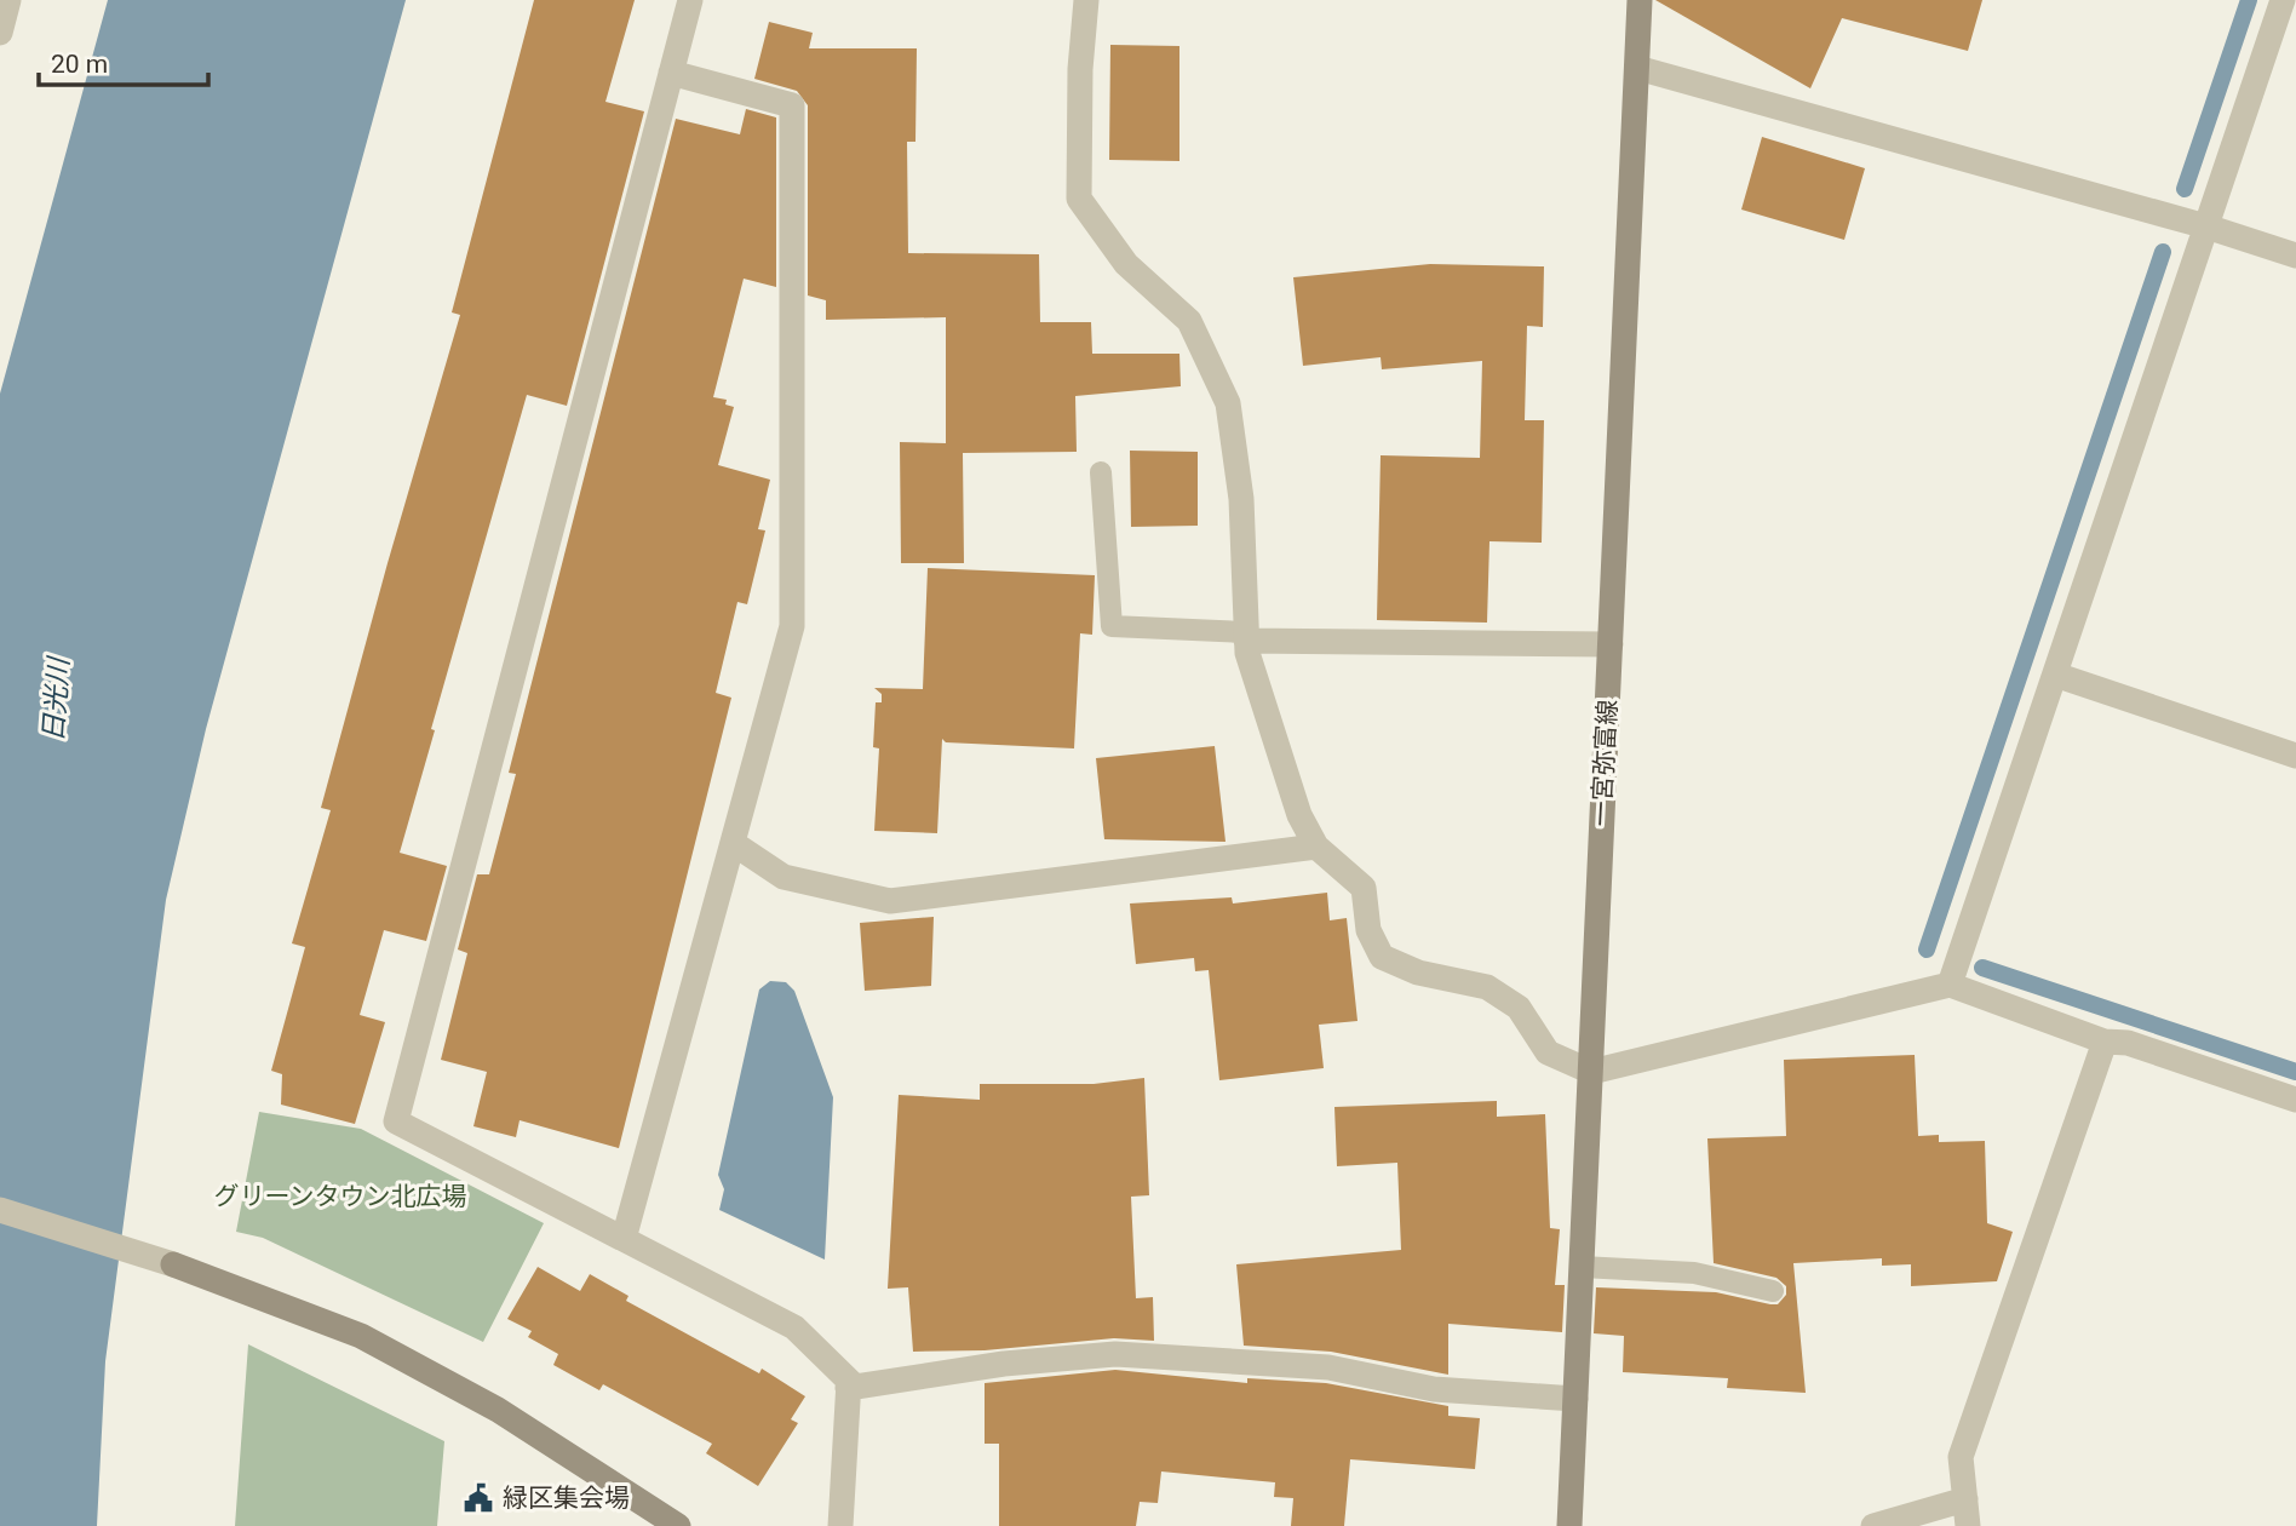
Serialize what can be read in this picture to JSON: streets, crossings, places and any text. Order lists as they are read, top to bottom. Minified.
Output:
{"streets":{"main road":["一宮弥富線"]},"water":["日光川"],"parks":["グリーンタウン北広場"],"places":{"public building":["緑区集会場"]},"scale_bar":"20 m"}
